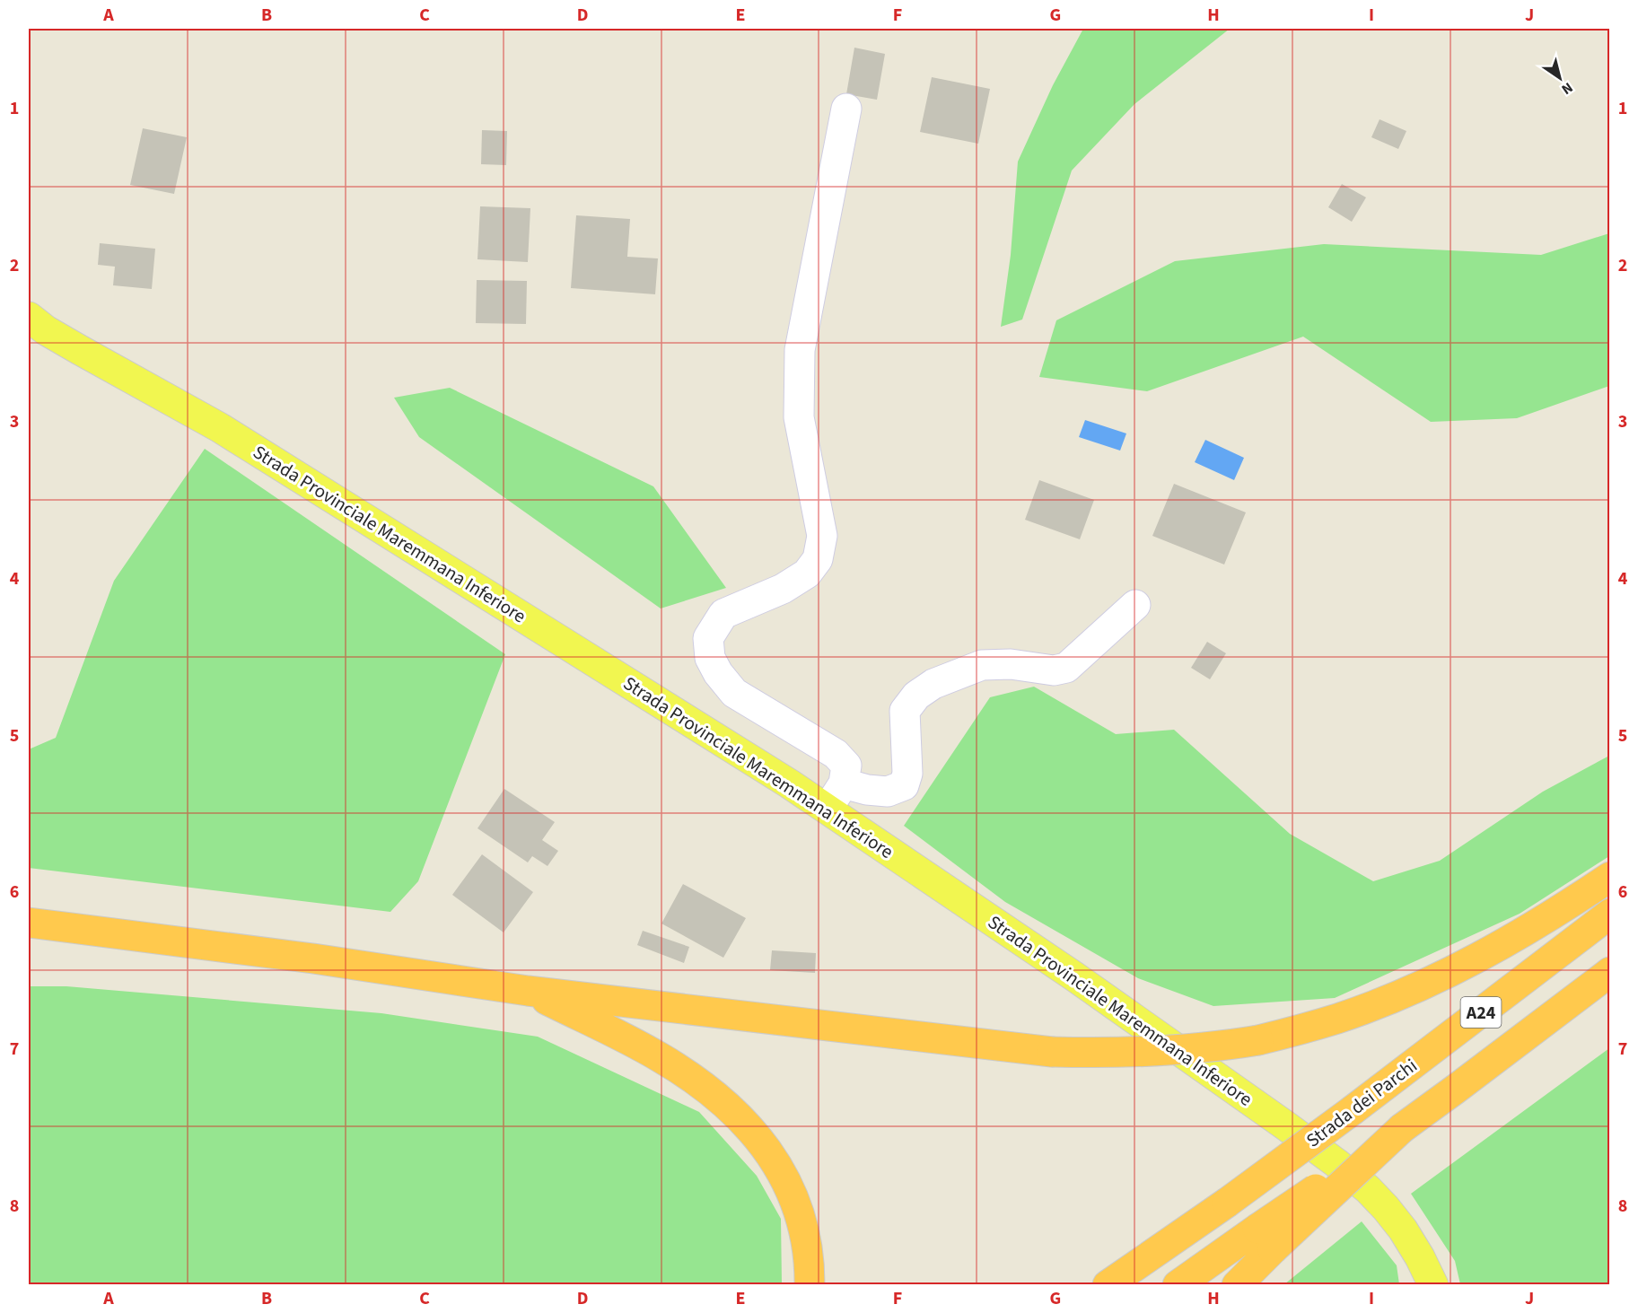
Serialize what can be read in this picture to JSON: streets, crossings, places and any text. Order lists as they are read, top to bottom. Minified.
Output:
{"streets":{"highway":["A24","Strada dei Parchi"],"main road":["Strada Provinciale Maremmana Inferiore"]},"north":"bottom right","grid":{"columns":["A","B","C","D","E","F","G","H","I","J"],"rows":["1","2","3","4","5","6","7","8"]}}
